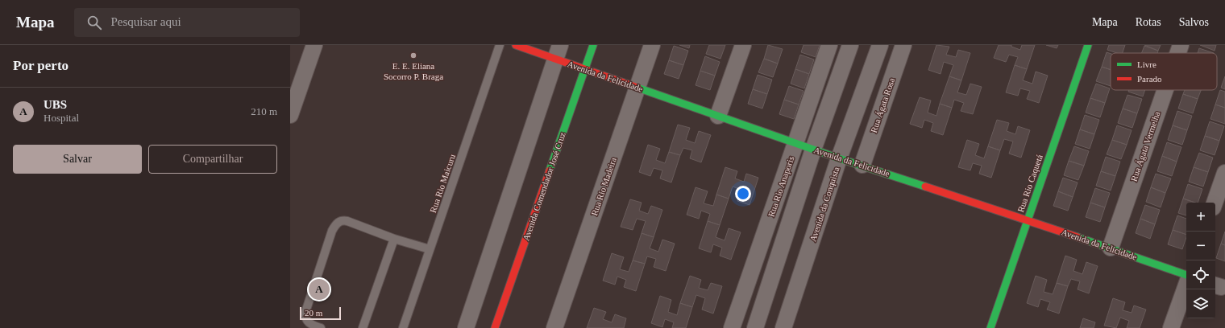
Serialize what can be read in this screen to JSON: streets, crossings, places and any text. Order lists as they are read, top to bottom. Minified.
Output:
{"streets":{"street":["Avenida da Felicidade","Rua Ágata Rosa","Rua Ágata Vermelha","Rua Rio Caquetá","Avenida Comendador José Cruz","Rua Rio Madeira","Rua Rio Anaporis","Avenida da Conquista"],"lane":["Rua Rio Maicuru"]},"crossings":[["Avenida da Felicidade","Rua Ágata Rosa"],["Avenida da Felicidade","Rua Ágata Vermelha"],["Avenida da Felicidade","Rua Rio Caquetá"],["Avenida da Felicidade","Avenida Comendador José Cruz"],["Avenida da Felicidade","Rua Rio Madeira"],["Avenida da Felicidade","Rua Rio Anaporis"],["Avenida da Felicidade","Avenida da Conquista"]],"places":["E. E. Eliana Socorro P. Braga"],"legend":["Livre","Parado"],"scale_bar":"20 m","page":{"header":"Mapa","search":"Pesquisar aqui","nav":["Mapa","Rotas","Salvos"],"heading":"Por perto","list":[{"mark":"A","name":"UBS","note":"Hospital","value":"210 m"}],"buttons":["Salvar","Compartilhar"],"map_buttons":["+","−"],"pins":"A","scale":"20 m"}}
